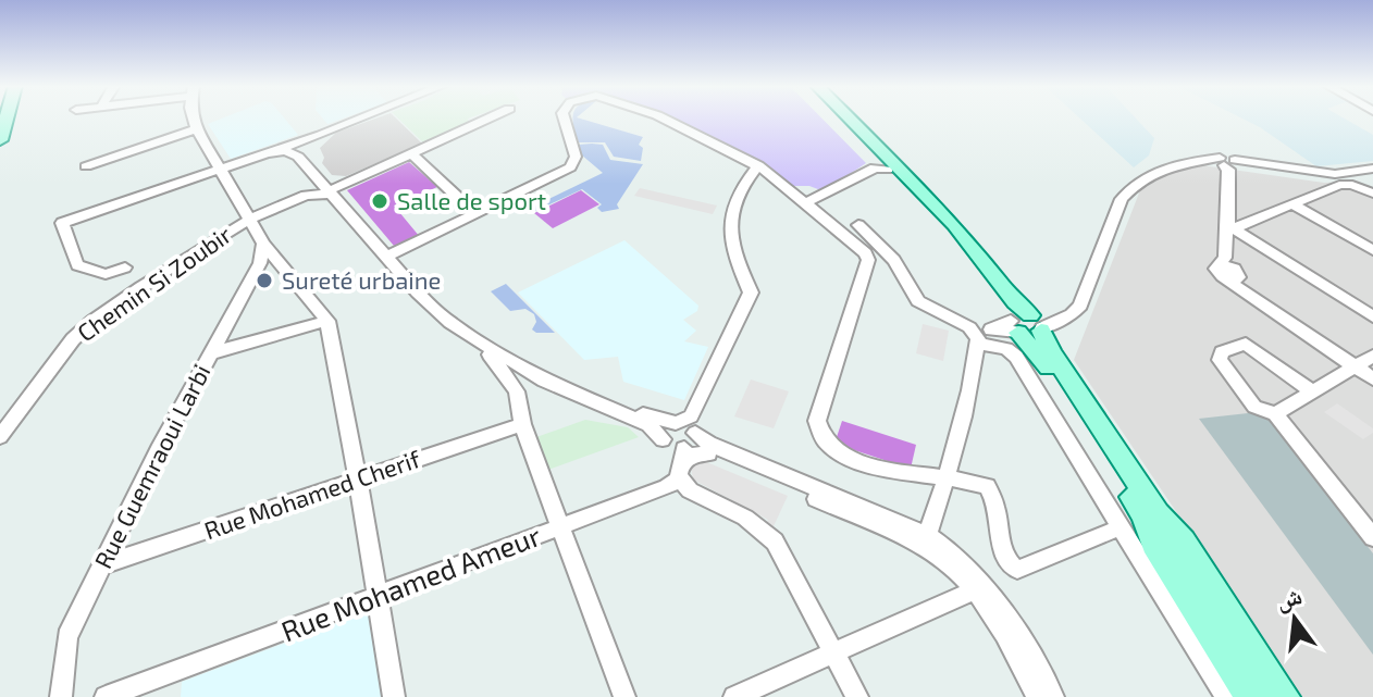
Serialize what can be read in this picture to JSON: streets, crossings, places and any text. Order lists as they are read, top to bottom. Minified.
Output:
{"streets":{"street":["Chemin Si Zoubir","Rue Guemraoui Larbi","Rue Mohamed Cherif","Rue Mohamed Ameur"]},"crossings":[["Rue Guemraoui Larbi","Rue Mohamed Cherif"]],"places":["Salle de sport","Sureté urbaine"],"north":"top"}
